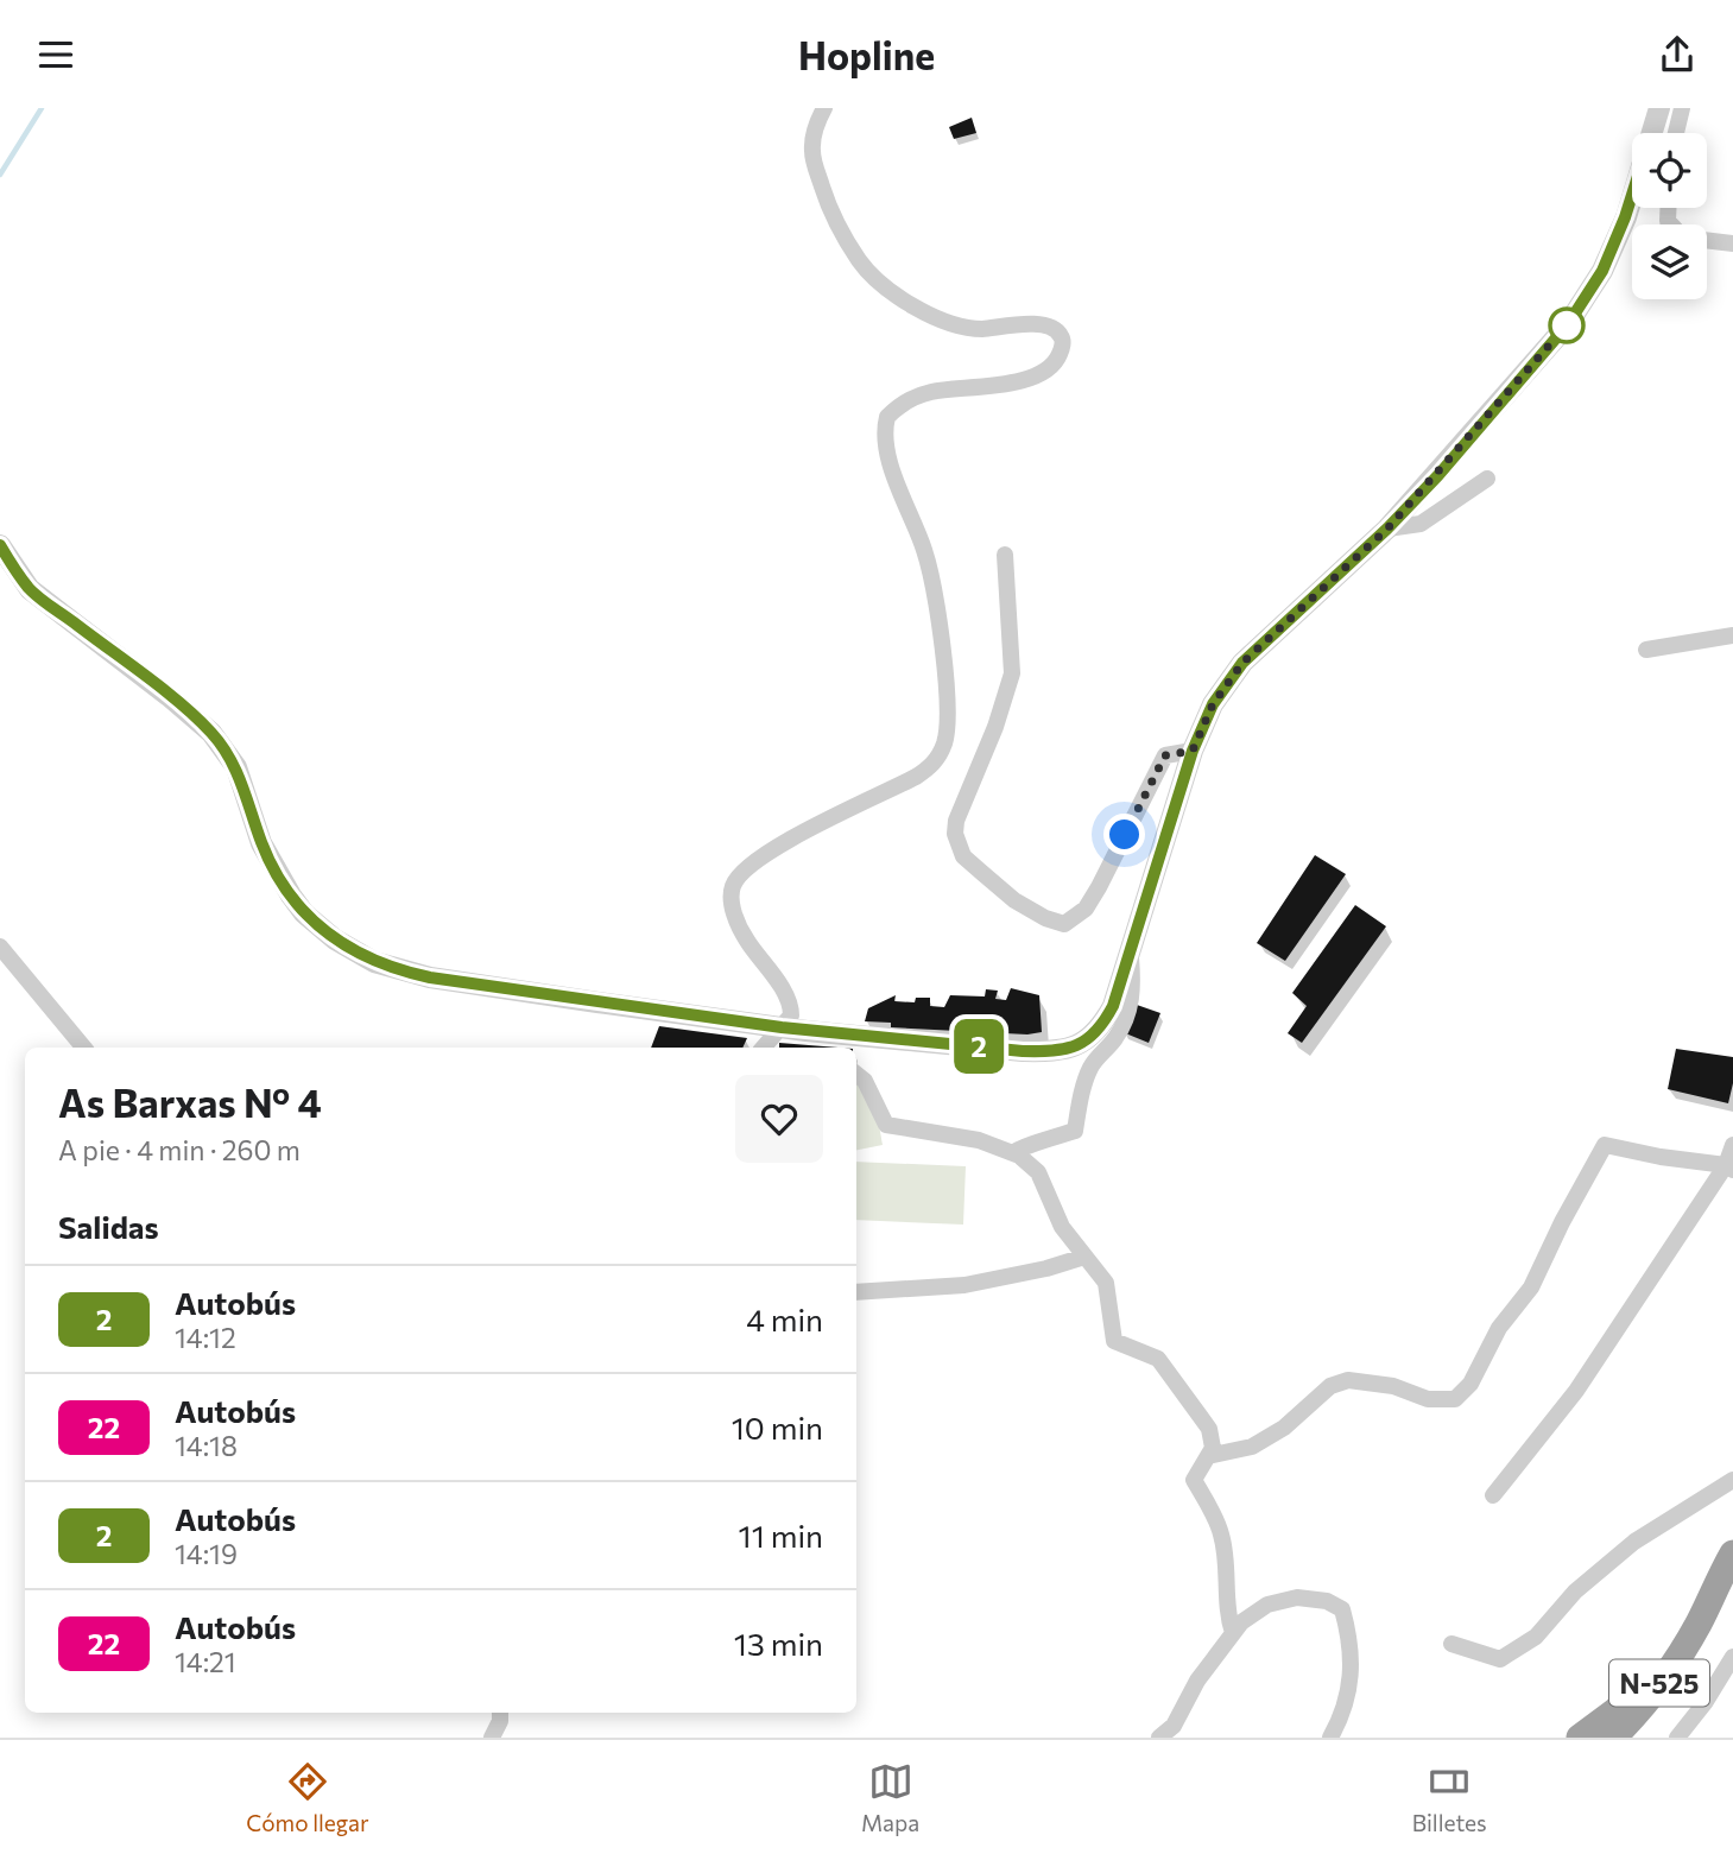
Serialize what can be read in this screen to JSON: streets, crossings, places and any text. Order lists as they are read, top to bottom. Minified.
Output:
{"streets":{"highway":["N-525"]},"lines":["bus line 2"],"page":{"header":"Hopline","on_map":"2","heading":[["As Barxas Nº 4","A pie · 4 min · 260 m"],"Salidas"],"list":[{"mark":"2","name":"Autobús","note":"14:12","value":"4 min"},{"mark":"22","name":"Autobús","note":"14:18","value":"10 min"},{"mark":"2","name":"Autobús","note":"14:19","value":"11 min"},{"mark":"22","name":"Autobús","note":"14:21","value":"13 min"}],"tabs":["Cómo llegar","Mapa","Billetes"]}}
